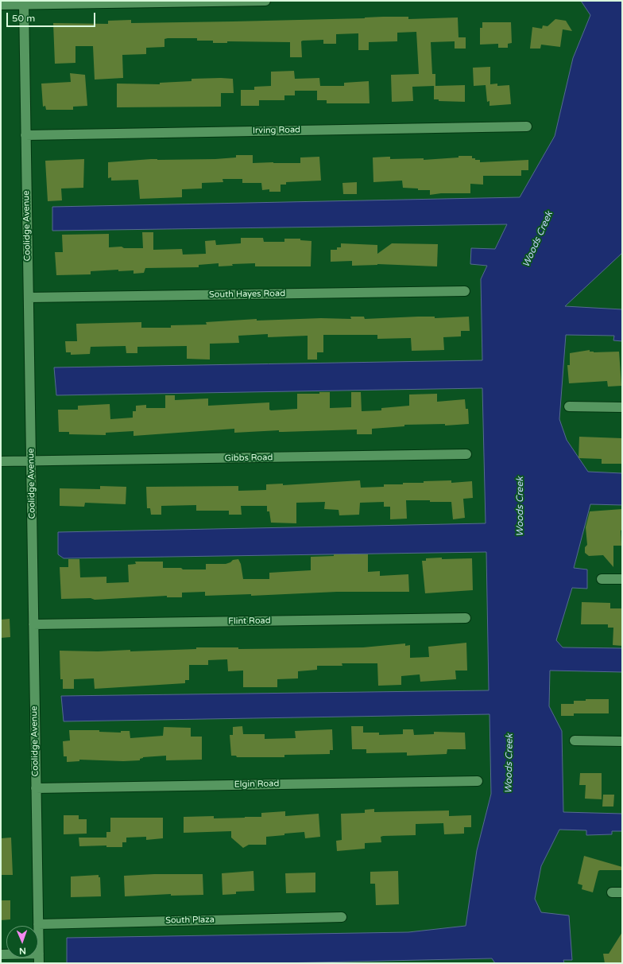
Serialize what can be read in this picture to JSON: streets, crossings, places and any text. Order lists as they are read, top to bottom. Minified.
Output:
{"streets":{"street":["Irving Road","Coolidge Avenue","South Hayes Road","Gibbs Road","Flint Road","Elgin Road","South Plaza"]},"crossings":[["Irving Road","Coolidge Avenue"],["Coolidge Avenue","South Hayes Road"],["Coolidge Avenue","Gibbs Road"],["Coolidge Avenue","Flint Road"],["Coolidge Avenue","Elgin Road"],["Coolidge Avenue","South Plaza"]],"water":["Woods Creek"],"scale_bar":"50 m","north":"bottom"}
